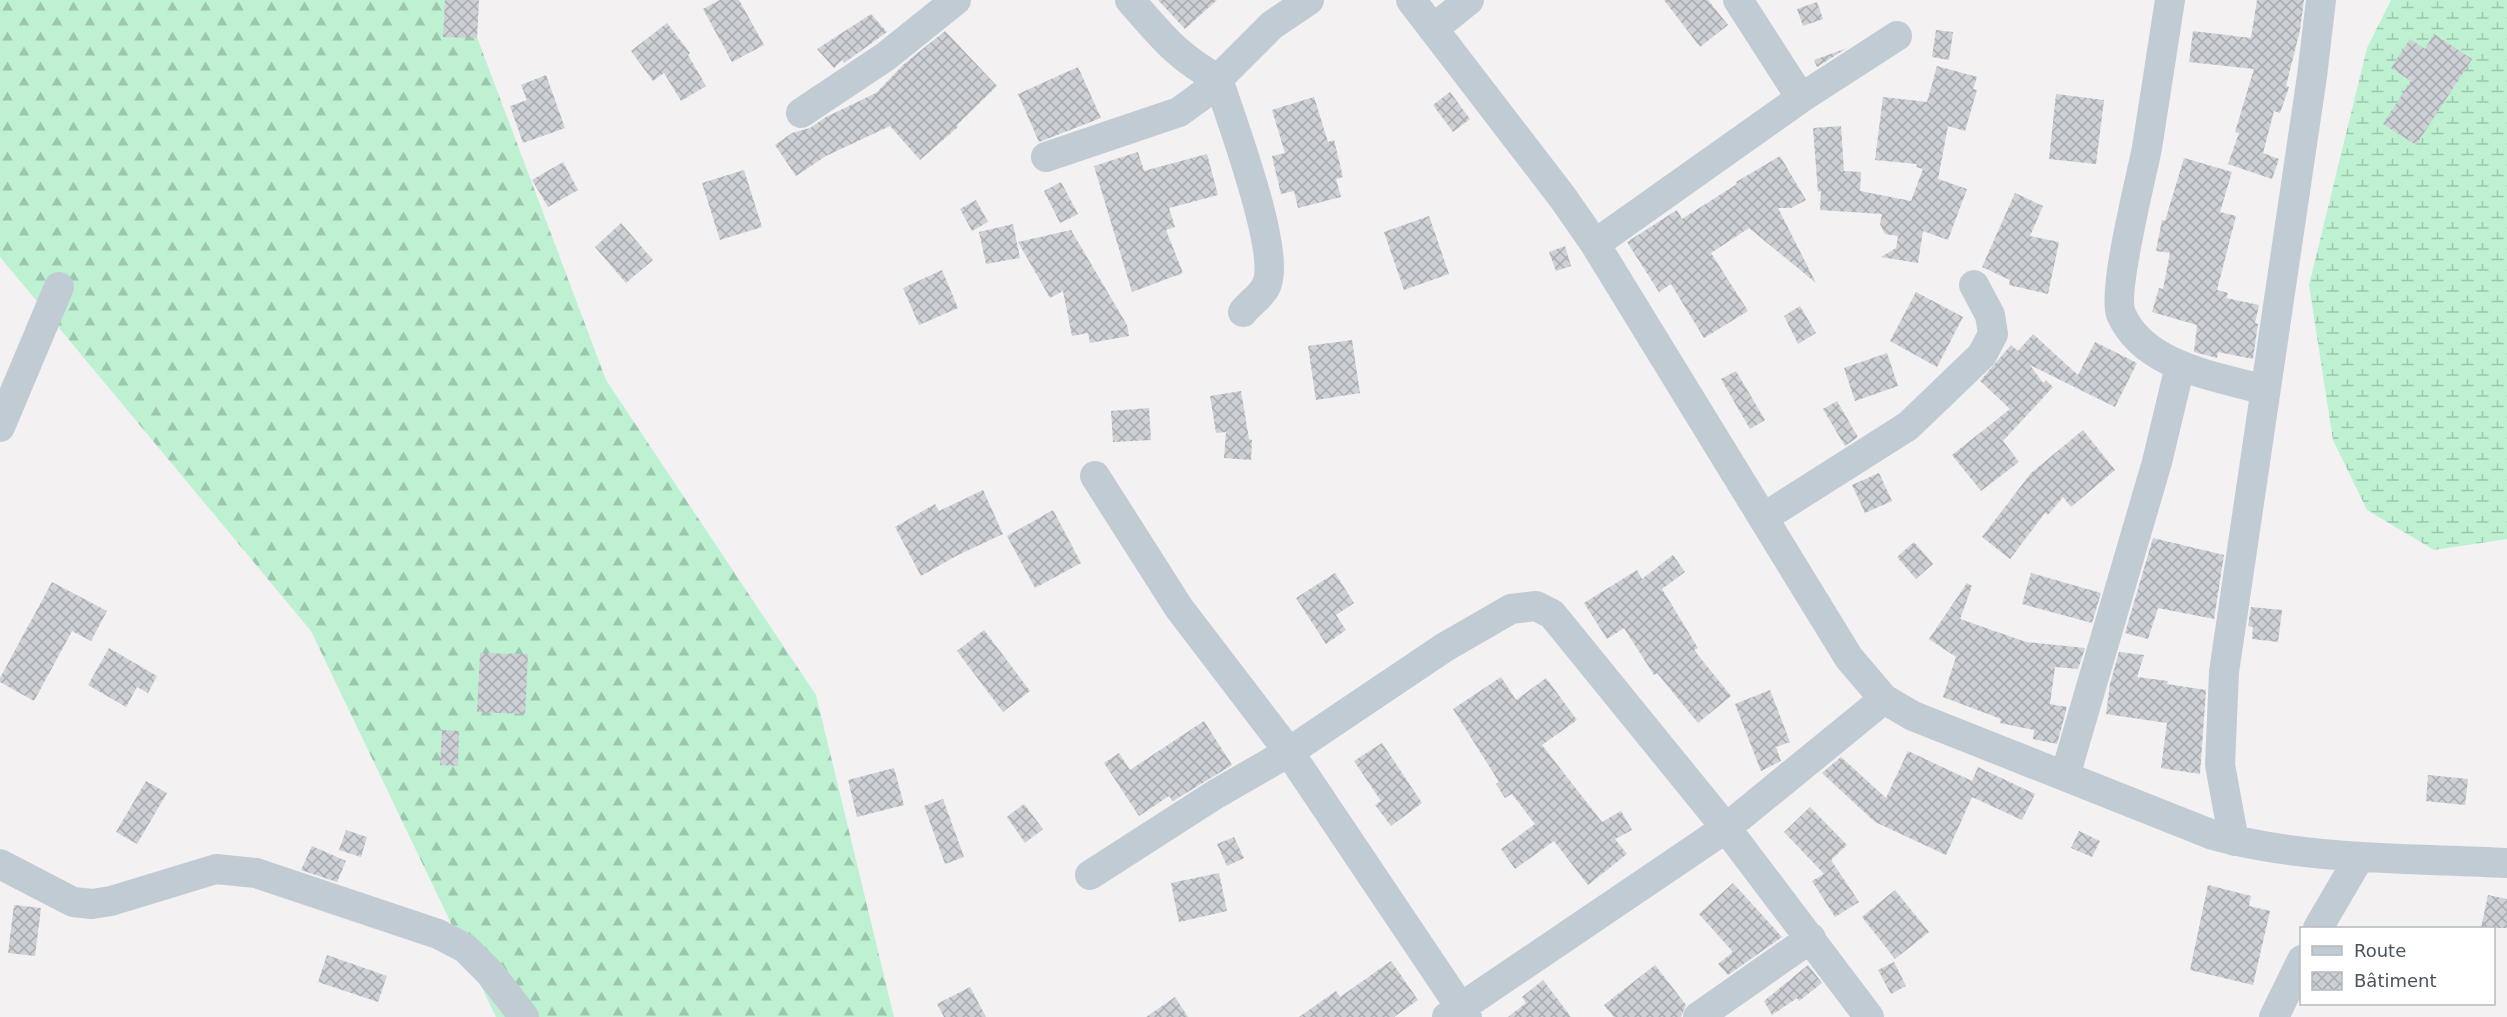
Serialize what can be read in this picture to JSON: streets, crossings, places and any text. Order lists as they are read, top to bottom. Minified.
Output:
{"legend":["Route","Bâtiment"]}
